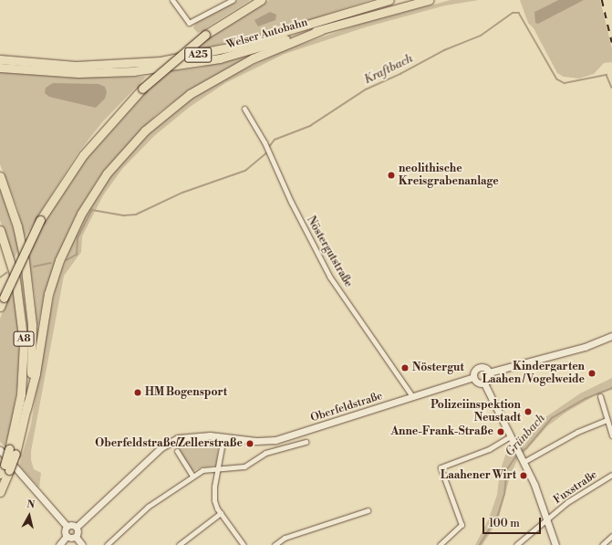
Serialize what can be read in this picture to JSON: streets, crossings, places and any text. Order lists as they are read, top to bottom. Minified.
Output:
{"streets":{"highway":["Welser Autobahn","A25","A8"],"main road":["Oberfeldstraße"],"street":["Nöstergutstraße","Fuxstraße"]},"crossings":[["Nöstergutstraße","Oberfeldstraße"]],"water":["Kraftbach","Grünbach"],"places":["neolithische Kreisgrabenanlage","Nöstergut","Kindergarten Laahen / Vogelweide","HM Bogensport","Polizeiinspektion Neustadt","Anne-Frank-Straße","Oberfeldstraße/Zellerstraße","Laahener Wirt"],"scale_bar":"100 m","north":"top"}
